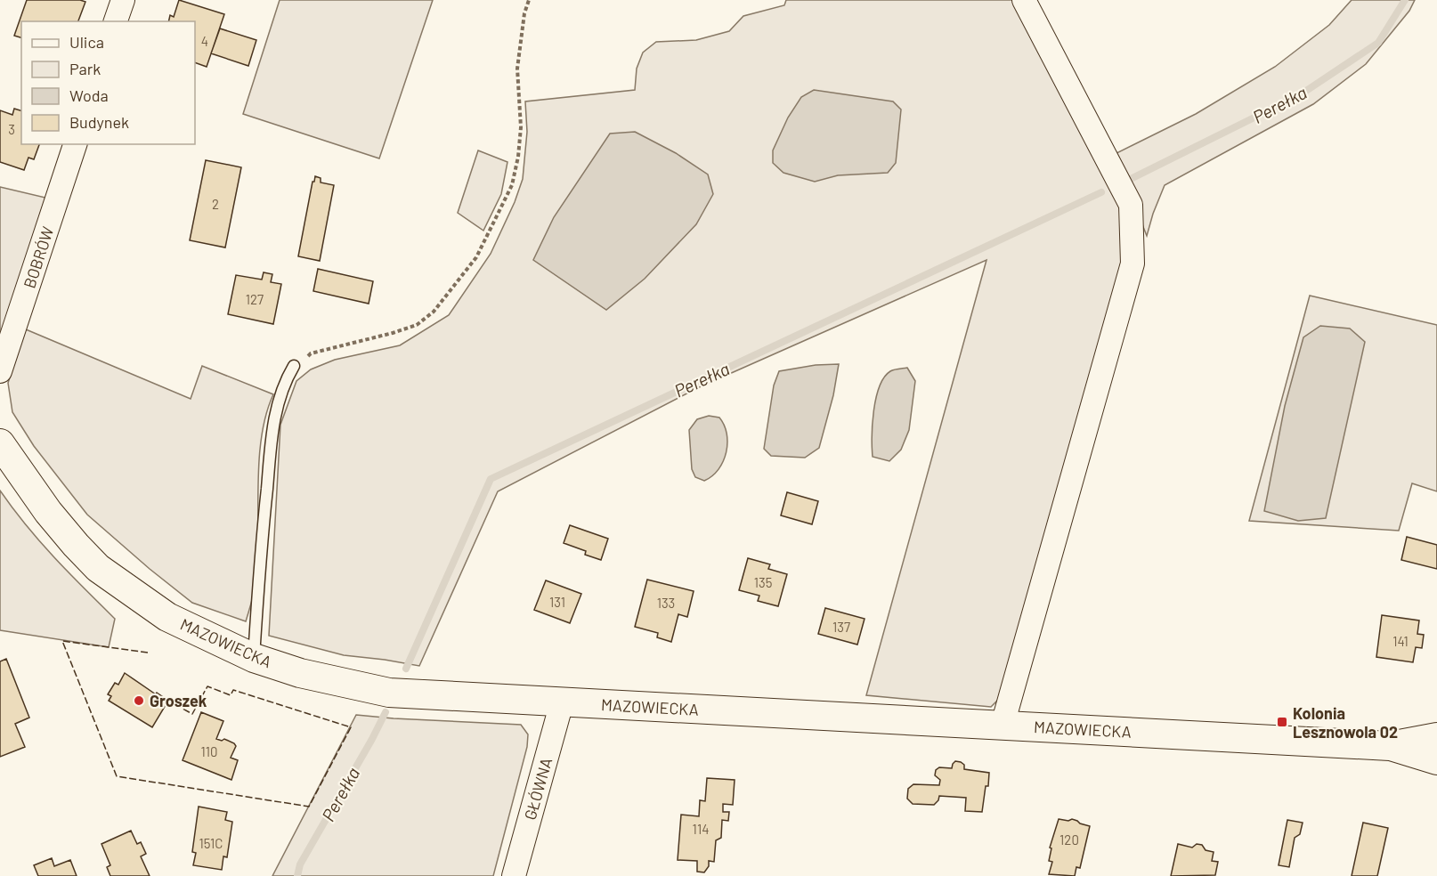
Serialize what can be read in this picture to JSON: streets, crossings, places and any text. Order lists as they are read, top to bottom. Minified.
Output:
{"streets":{"street":["BOBRÓW","MAZOWIECKA","GŁÓWNA"]},"crossings":[["MAZOWIECKA","GŁÓWNA"]],"water":["Perełka"],"places":{"other":["Groszek"],"transit":["Kolonia Lesznowola 02"]},"house_numbers":["4","3","2","127","135","131","133","137","141","110","114","120","151C"],"legend":["Ulica","Park","Woda","Budynek"]}
